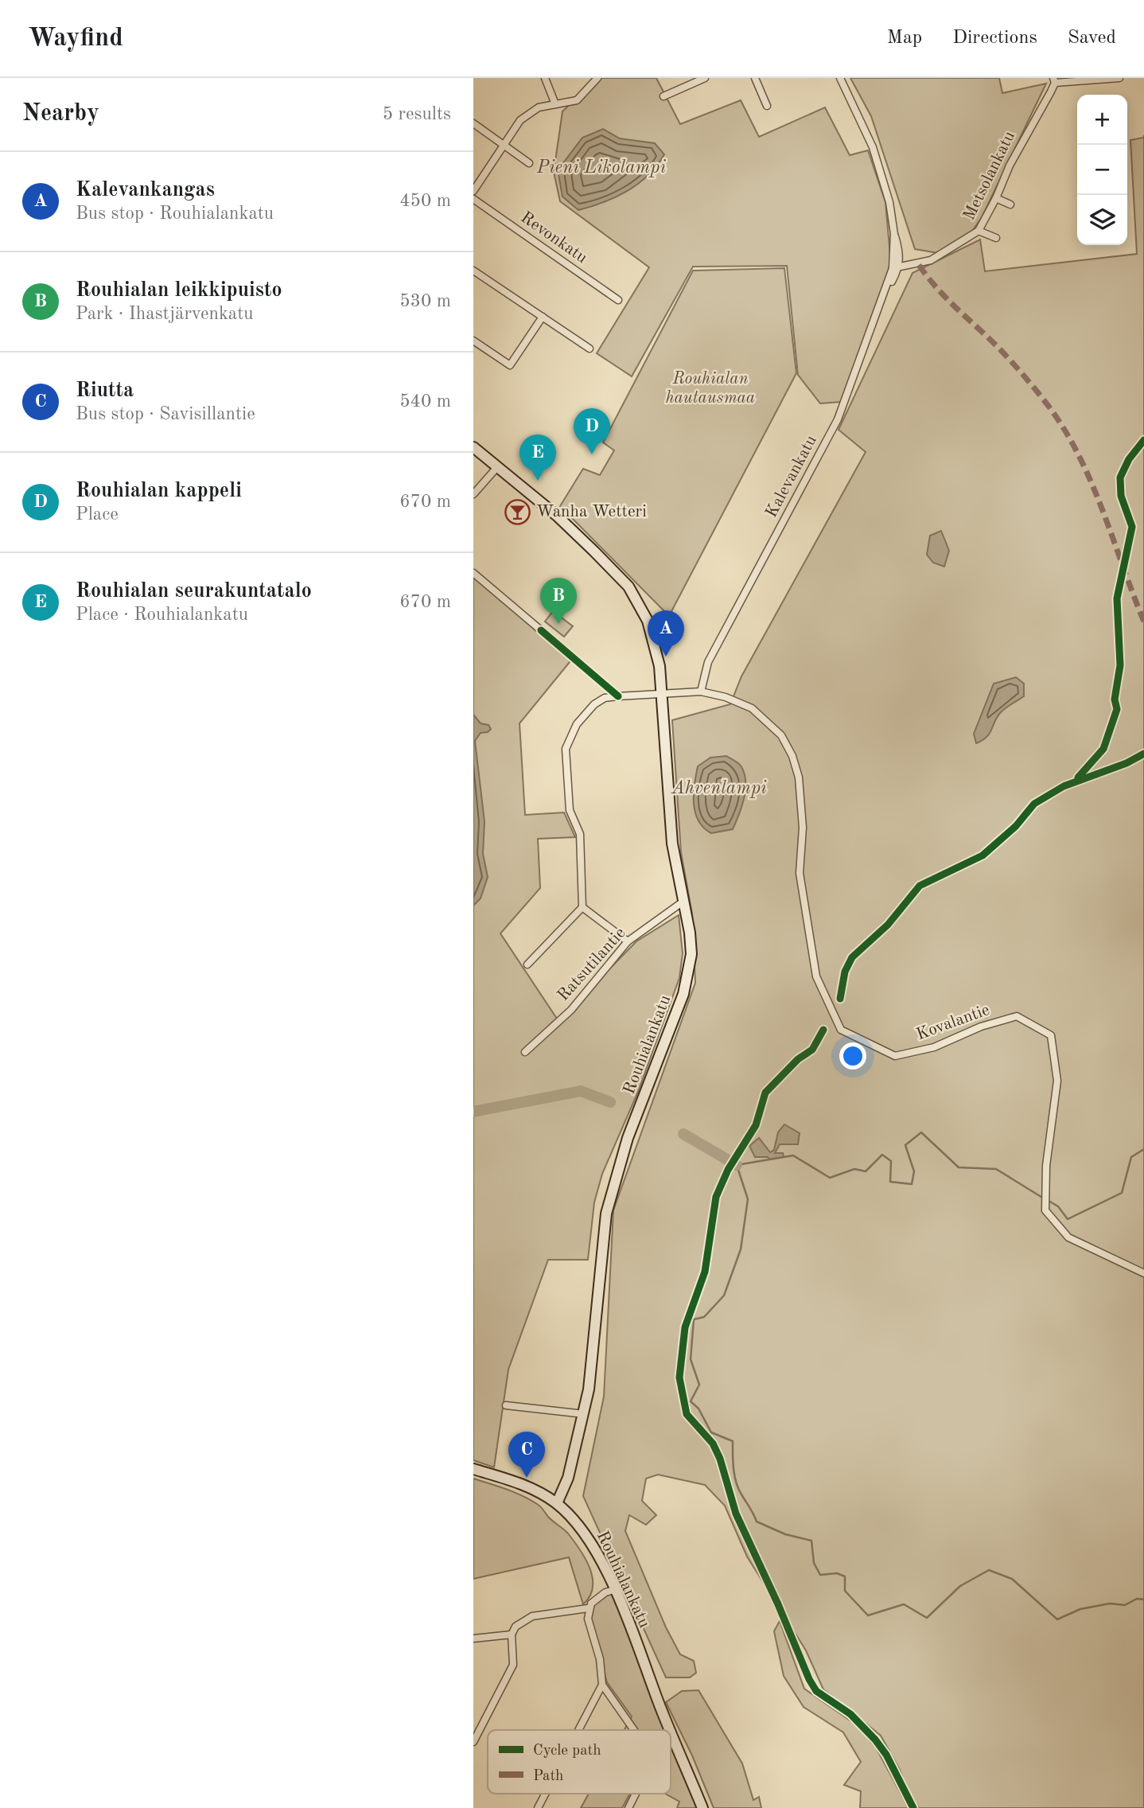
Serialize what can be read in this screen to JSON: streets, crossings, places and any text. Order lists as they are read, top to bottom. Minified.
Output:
{"streets":{"street":["Metsolankatu","Revonkatu","Kalevankatu","Ratsutilantie","Kovalantie","Rouhialankatu"]},"crossings":[["Metsolankatu","Kalevankatu"],["Kalevankatu","Kovalantie"],["Ratsutilantie","Rouhialankatu"],["Kovalantie","Rouhialankatu"]],"water":["Pieni Likolampi","Ahvenlampi"],"parks":["Rouhialan hautausmaa"],"places":{"bar":["Wanha Wetteri"]},"legend":["Cycle path","Path"],"page":{"header":"Wayfind","nav":["Map","Directions","Saved"],"heading":["Nearby","5 results"],"map_buttons":["+","−"],"list":[{"mark":"A","name":"Kalevankangas","note":"Bus stop · Rouhialankatu","value":"450 m"},{"mark":"B","name":"Rouhialan leikkipuisto","note":"Park · Ihastjärvenkatu","value":"530 m"},{"mark":"C","name":"Riutta","note":"Bus stop · Savisillantie","value":"540 m"},{"mark":"D","name":"Rouhialan kappeli","note":"Place","value":"670 m"},{"mark":"E","name":"Rouhialan seurakuntatalo","note":"Place · Rouhialankatu","value":"670 m"}],"pins":["D","E","B","A","C"]}}
